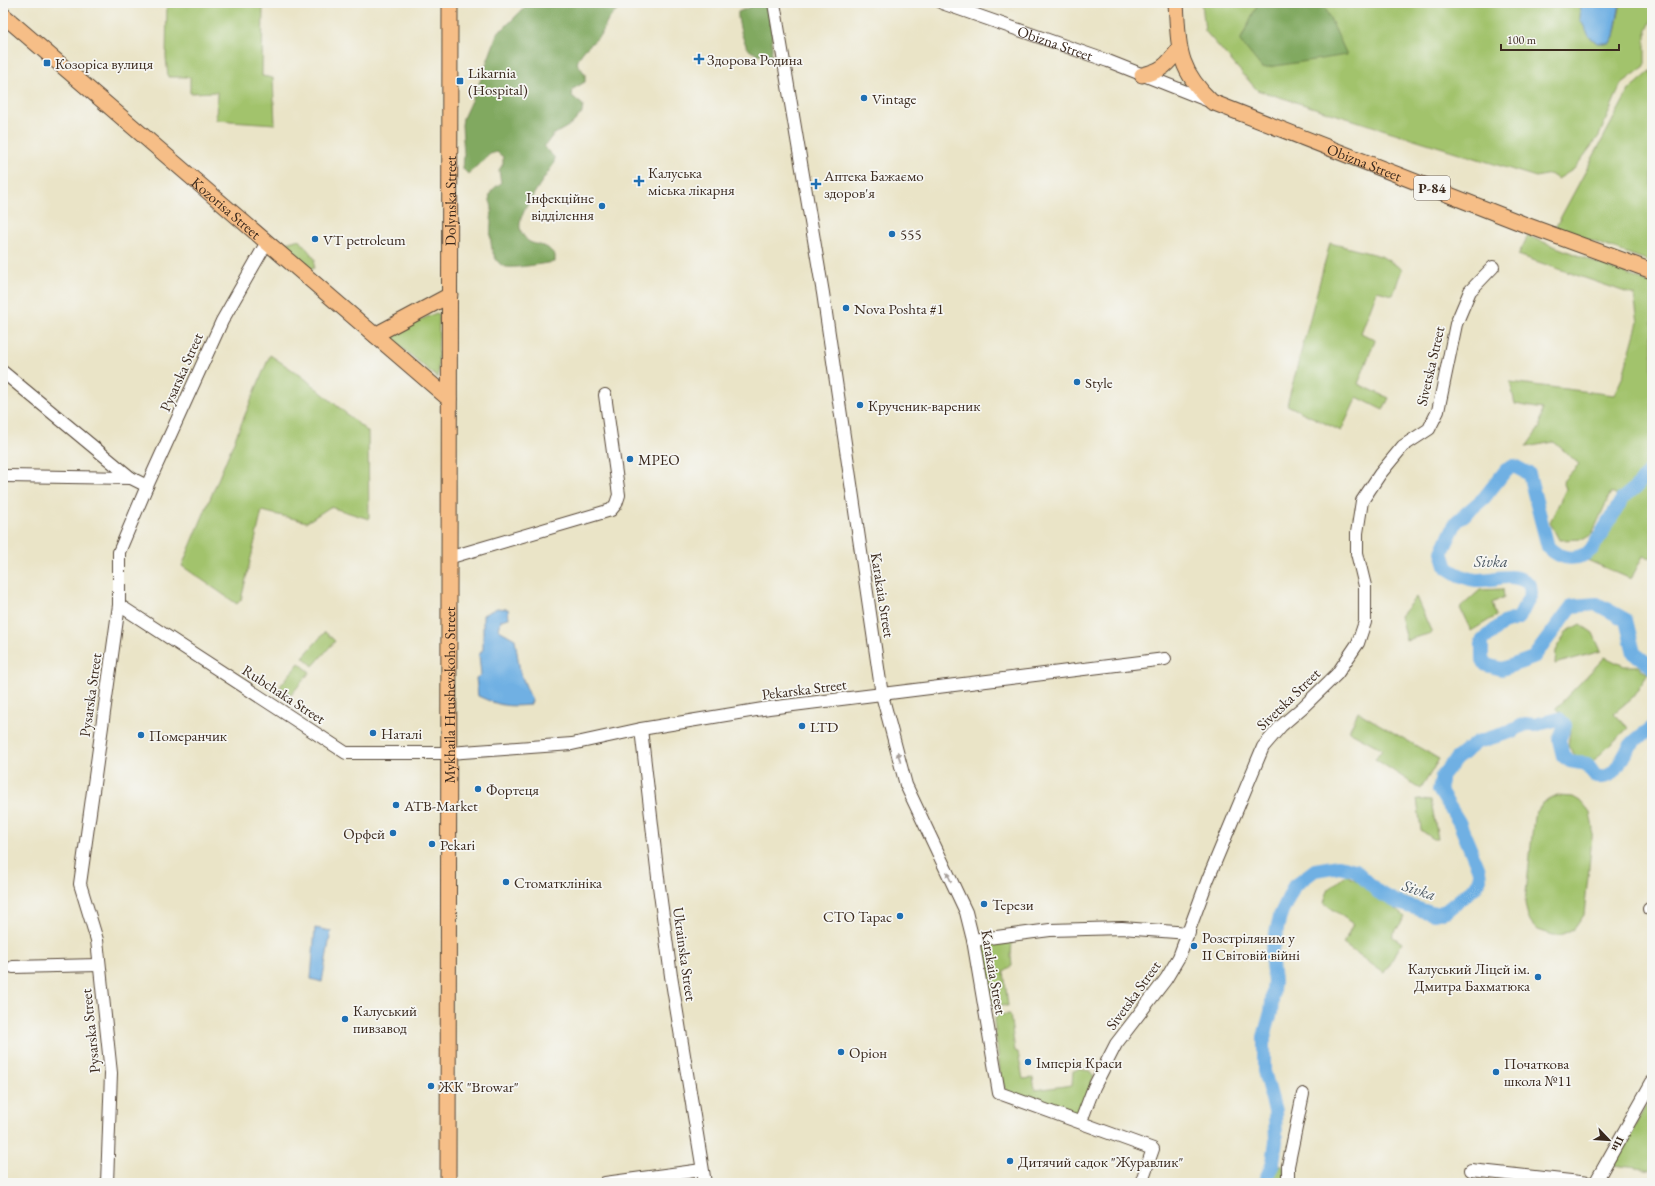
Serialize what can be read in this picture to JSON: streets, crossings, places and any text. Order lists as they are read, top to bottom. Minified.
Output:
{"streets":{"main road":["Obizna Street","Р-84","Dolynska Street","Kozorisa Street","Mykhaila Hrushevskoho Street"],"street":["Sivetska Street","Pysarska Street","Karakaia Street","Pekarska Street","Rubchaka Street","Ukrainska Street"]},"crossings":[["Dolynska Street","Kozorisa Street"],["Dolynska Street","Mykhaila Hrushevskoho Street"],["Kozorisa Street","Pysarska Street"],["Kozorisa Street","Mykhaila Hrushevskoho Street"],["Sivetska Street","Karakaia Street"],["Pysarska Street","Rubchaka Street"],["Karakaia Street","Pekarska Street"],["Pekarska Street","Rubchaka Street"],["Pekarska Street","Mykhaila Hrushevskoho Street"],["Pekarska Street","Ukrainska Street"],["Rubchaka Street","Mykhaila Hrushevskoho Street"]],"water":["Sivka"],"places":{"health":["Здорова Родина","Калуська міська лікарня","Аптека Бажаємо здоров'я"],"transit":["Козоріса вулиця","Likarnia (Hospital)"],"other":["Vintage","Інфекційне відділення","555","VT petroleum","Nova Poshta #1","Style","Крученик-вареник","МРЕО","LTD","Наталі","Померанчик","Фортеця","ATB-Market","Орфей","Pekari","Стоматклініка","Терези","СТО Тарас","Розстріляним у II Світовій війні","Калуський Ліцей ім. Дмитра Бахматюка","Калуський пивзавод","Оріон","Імперія Краси","Початкова школа №11","ЖК \"Browar\"","Дитячий садок \"Журавлик\""]},"scale_bar":"100 m","north":"bottom right"}
